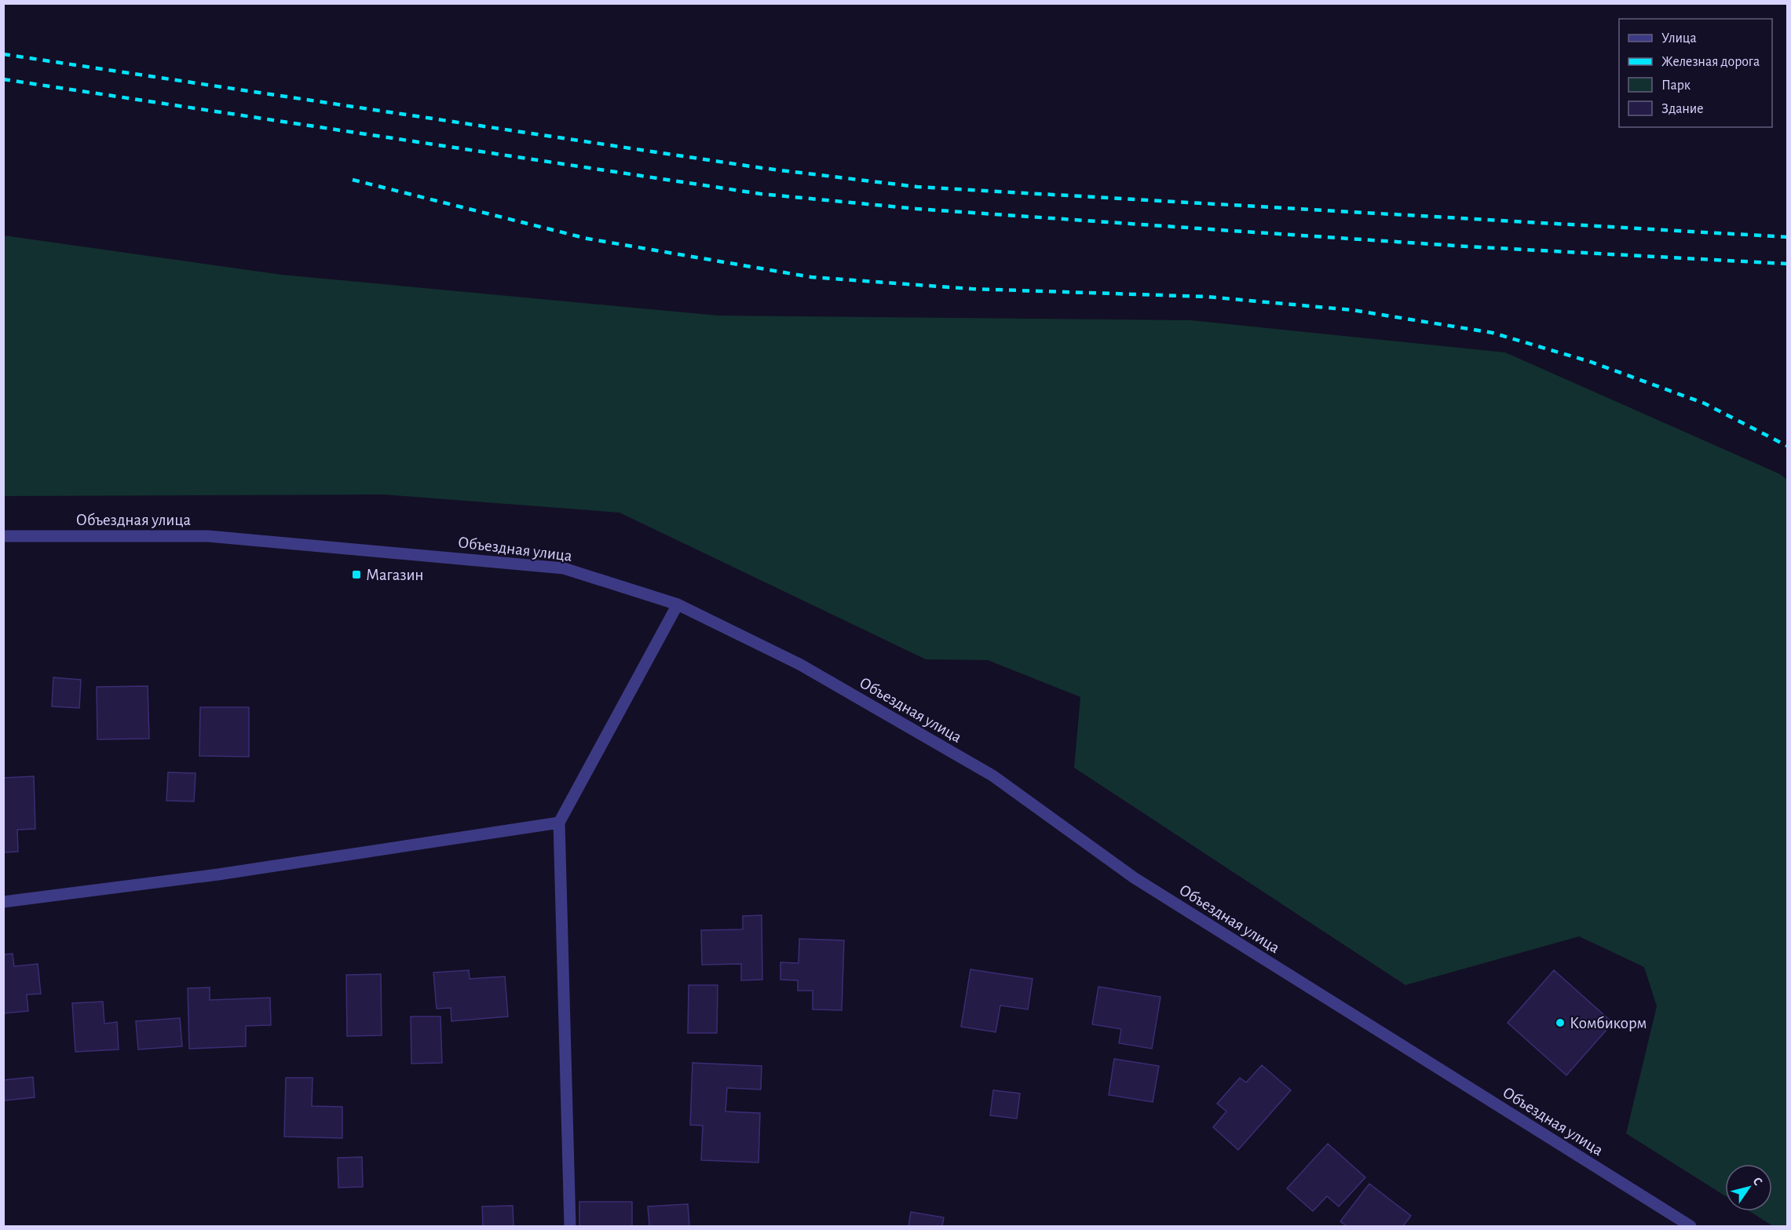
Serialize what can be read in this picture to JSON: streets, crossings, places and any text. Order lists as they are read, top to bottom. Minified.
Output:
{"streets":{"street":["Объездная улица"]},"places":{"transit":["Магазин"],"other":["Комбикорм"]},"legend":["Улица","Железная дорога","Парк","Здание"],"north":"top right"}
